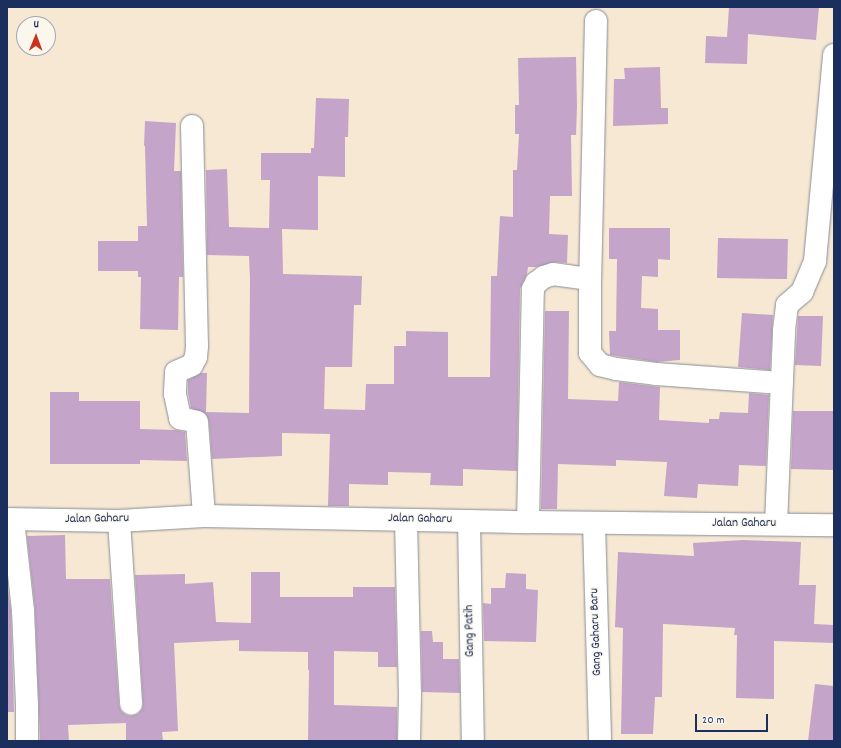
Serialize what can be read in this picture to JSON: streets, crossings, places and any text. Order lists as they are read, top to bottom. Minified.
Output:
{"streets":{"street":["Jalan Gaharu","Gang Patih","Gang Gaharu Baru"]},"crossings":[["Jalan Gaharu","Gang Patih"],["Jalan Gaharu","Gang Gaharu Baru"]],"scale_bar":"20 m","north":"top"}
